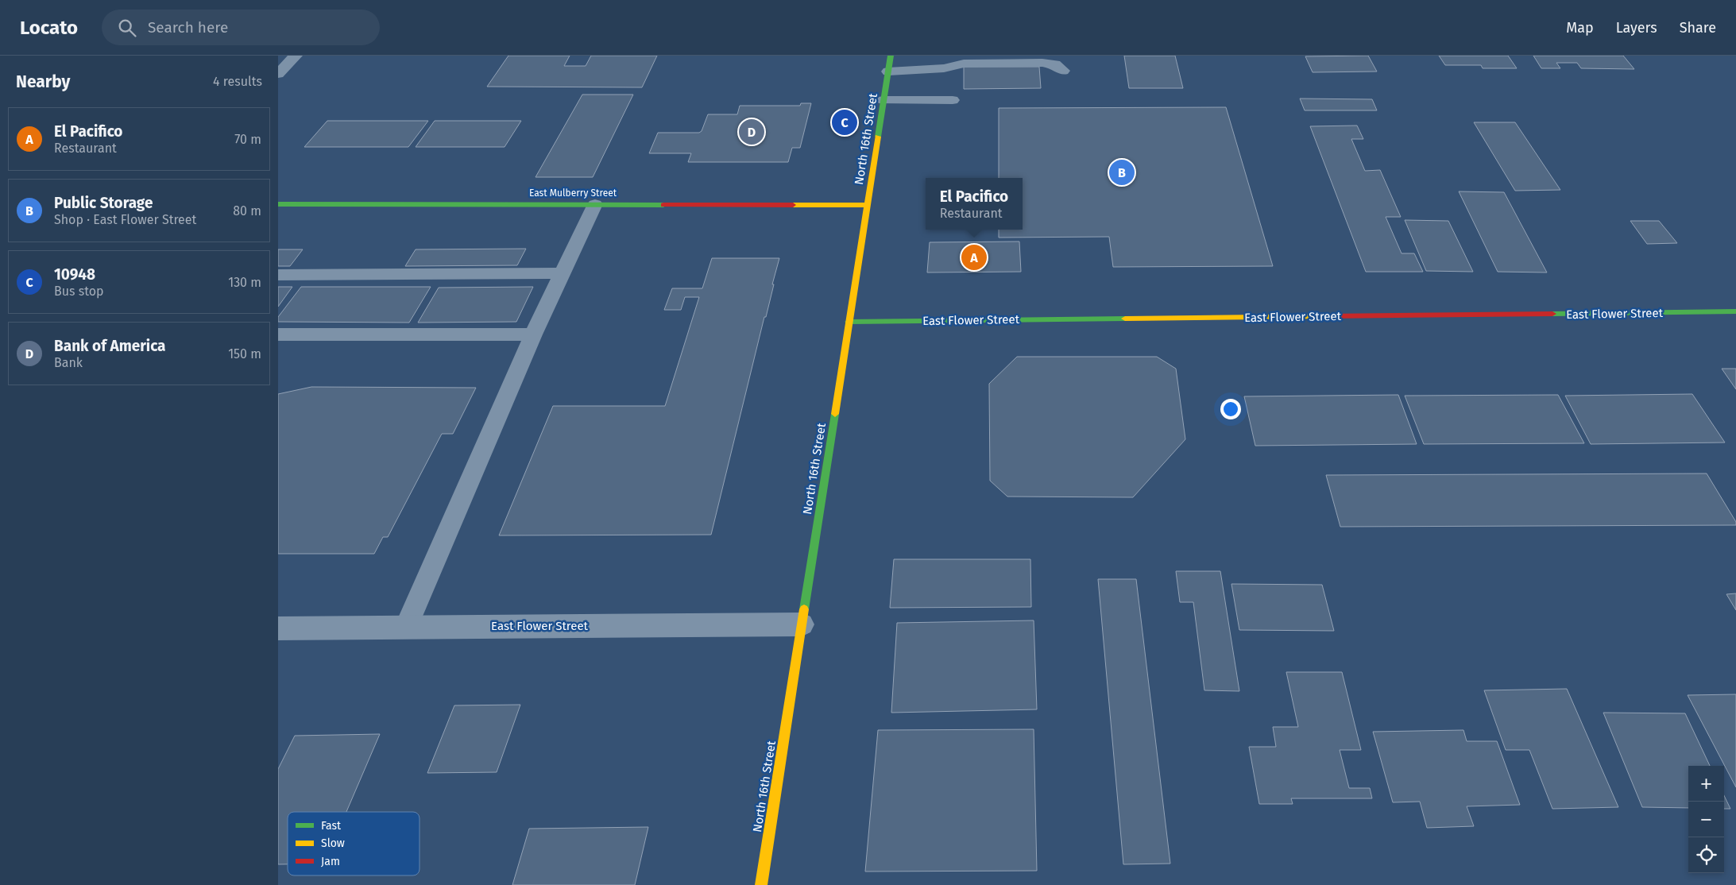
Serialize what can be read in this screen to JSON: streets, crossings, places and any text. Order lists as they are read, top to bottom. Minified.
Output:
{"streets":{"street":["North 16th Street","East Mulberry Street","East Flower Street"]},"crossings":[["North 16th Street","East Mulberry Street"],["North 16th Street","East Flower Street"]],"legend":["Fast","Slow","Jam"],"page":{"header":"Locato","search":"Search here","nav":["Map","Layers","Share"],"heading":["Nearby","4 results"],"list":[{"mark":"A","name":"El Pacifico","note":"Restaurant","value":"70 m"},{"mark":"B","name":"Public Storage","note":"Shop · East Flower Street","value":"80 m"},{"mark":"C","name":"10948","note":"Bus stop","value":"130 m"},{"mark":"D","name":"Bank of America","note":"Bank","value":"150 m"}],"pins":["C","D","B","A"],"popup":["El Pacifico","Restaurant"],"map_buttons":["+","−"]}}
